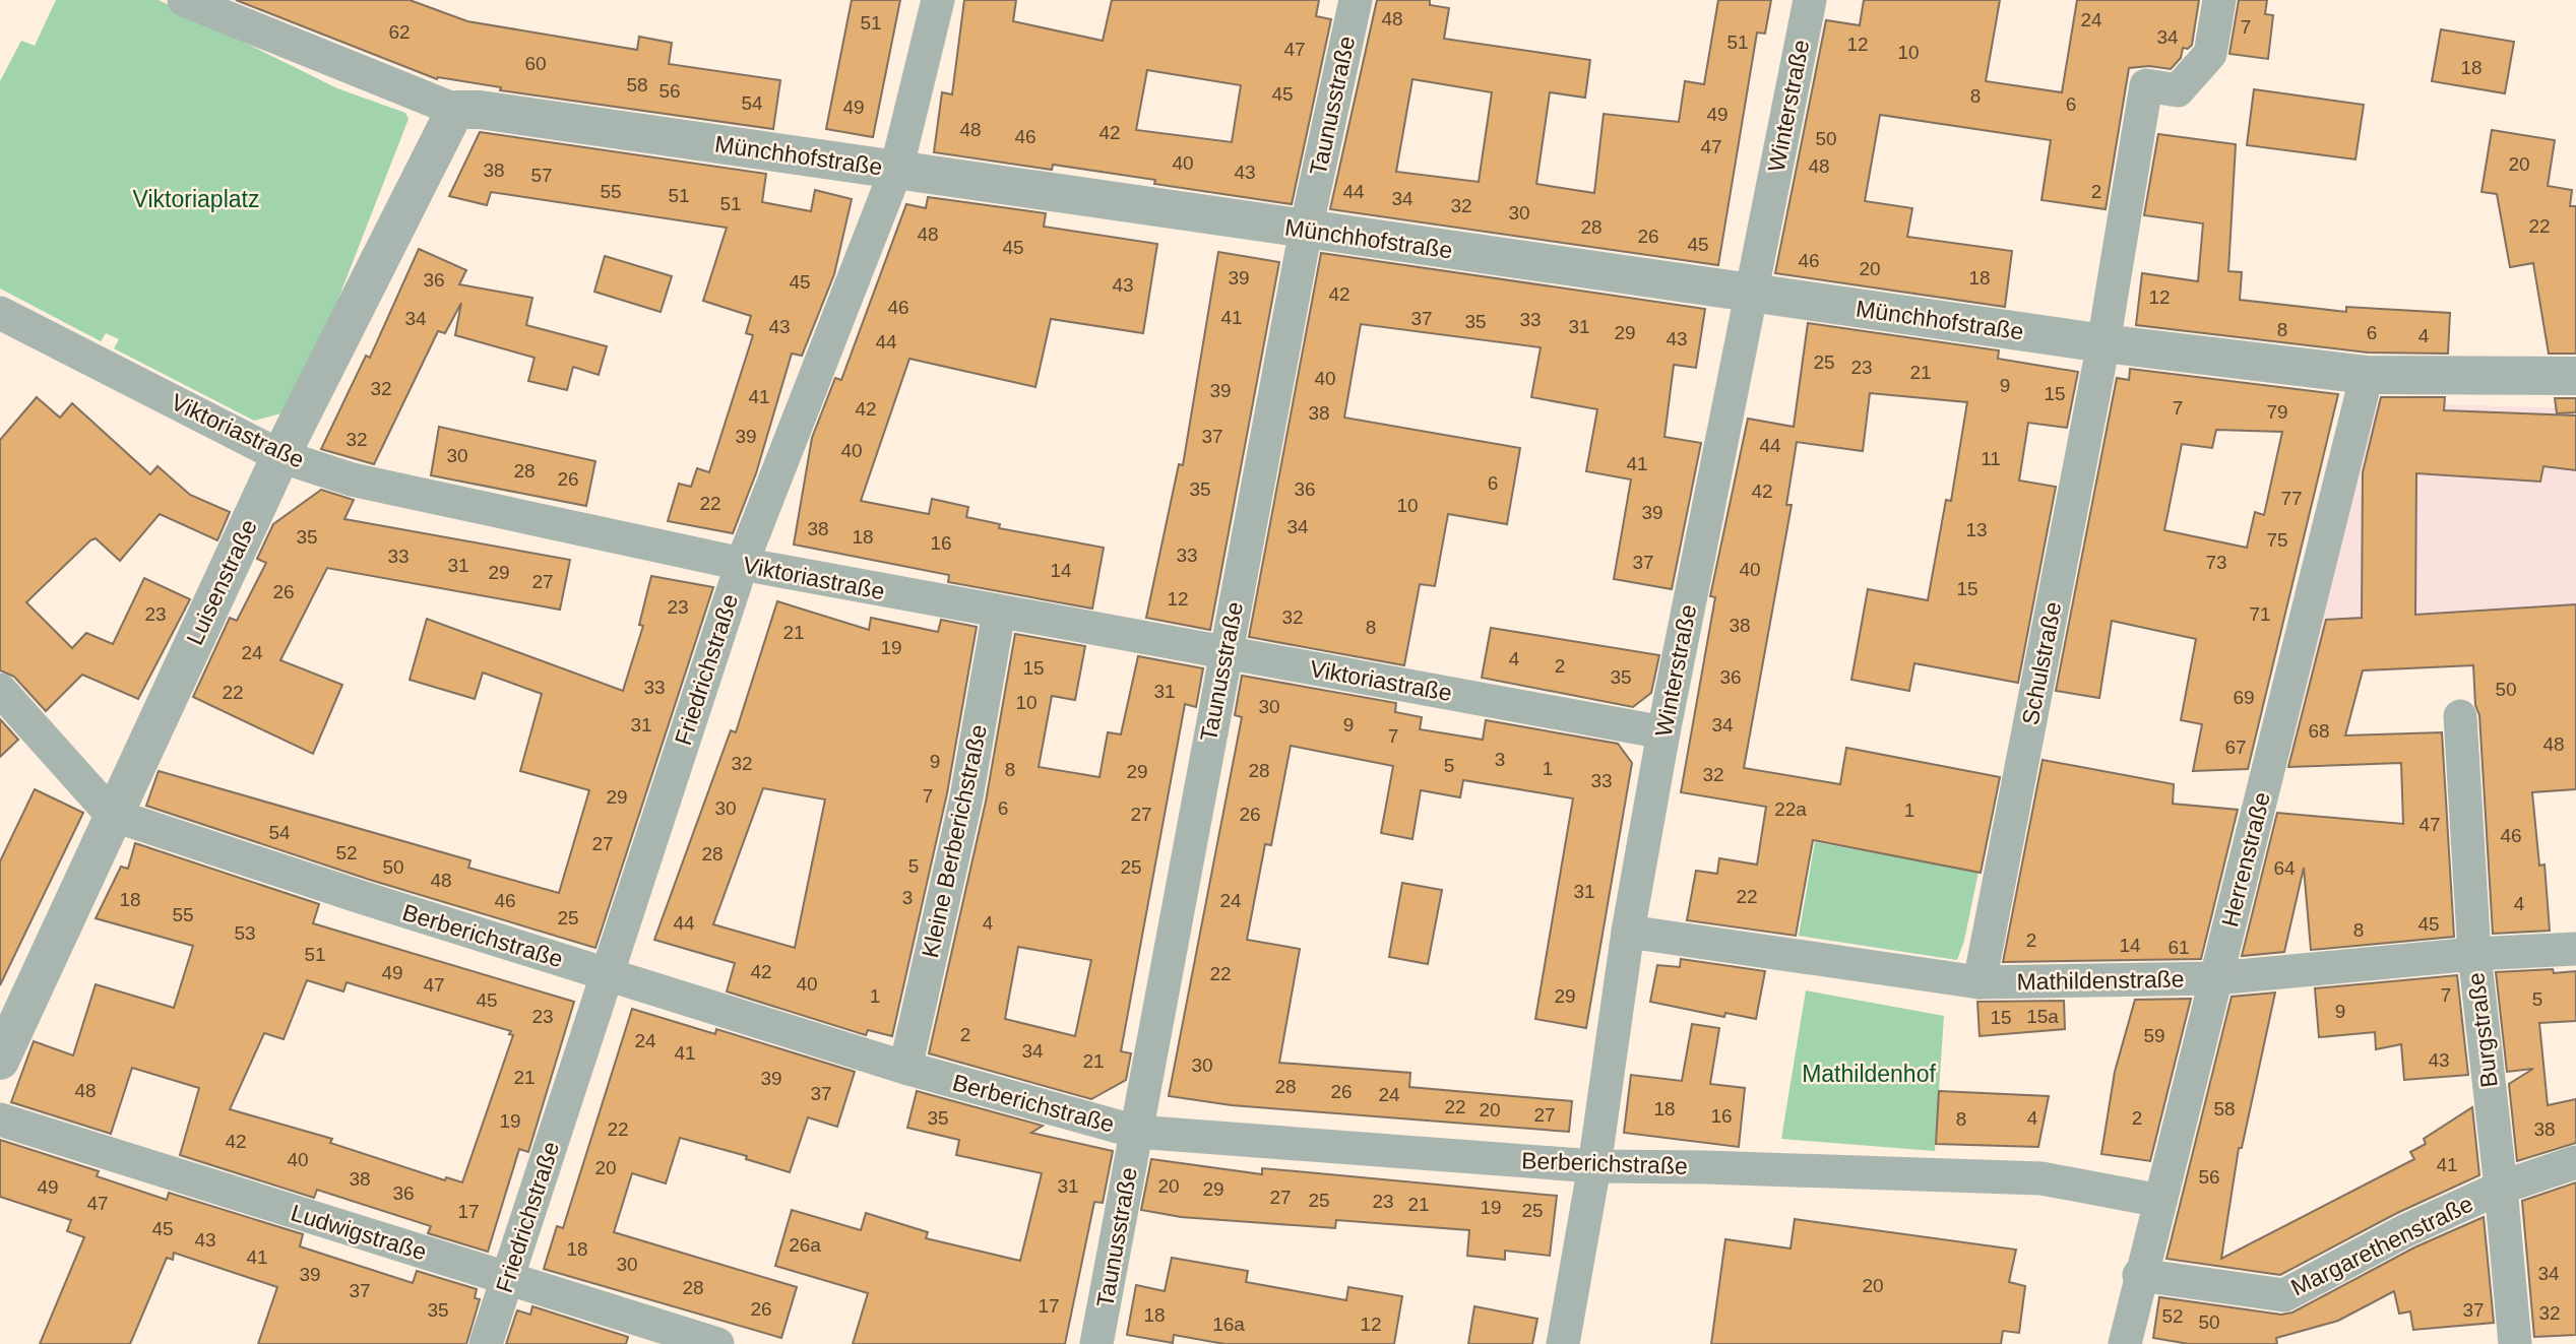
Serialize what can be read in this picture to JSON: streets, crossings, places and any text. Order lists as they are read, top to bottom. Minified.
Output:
{"streets":{"street":["Taunusstraße","Winterstraße","Münchhofstraße","Viktoriastraße","Luisenstraße","Schulstraße","Friedrichstraße","Kleine Berberichstraße","Herrenstraße","Berberichstraße","Mathildenstraße","Burgstraße","Ludwigstraße","Margarethenstraße"]},"crossings":[["Taunusstraße","Münchhofstraße"],["Taunusstraße","Viktoriastraße"],["Taunusstraße","Berberichstraße"],["Winterstraße","Münchhofstraße"],["Winterstraße","Viktoriastraße"],["Winterstraße","Berberichstraße"],["Winterstraße","Mathildenstraße"],["Münchhofstraße","Luisenstraße"],["Münchhofstraße","Schulstraße"],["Münchhofstraße","Friedrichstraße"],["Münchhofstraße","Herrenstraße"],["Viktoriastraße","Luisenstraße"],["Viktoriastraße","Friedrichstraße"],["Viktoriastraße","Kleine Berberichstraße"],["Luisenstraße","Berberichstraße"],["Schulstraße","Mathildenstraße"],["Friedrichstraße","Berberichstraße"],["Friedrichstraße","Ludwigstraße"],["Kleine Berberichstraße","Berberichstraße"],["Herrenstraße","Berberichstraße"],["Herrenstraße","Mathildenstraße"],["Herrenstraße","Margarethenstraße"],["Mathildenstraße","Burgstraße"],["Burgstraße","Margarethenstraße"]],"parks":["Viktoriaplatz","Mathildenhof"],"house_numbers":["48","24","51","7","62","34","51","12","47","10","60","18","58","56","45","8","54","6","49","49","48","42","46","50","47","40","20","48","38","43","57","55","44","2","51","34","51","32","30","22","28","48","26","45","45","46","20","39","18","36","45","43","42","12","46","41","34","37","33","35","43","31","8","29","6","4","43","44","25","23","21","40","9","32","39","15","41","7","42","79","38","39","37","32","44","40","30","11","41","28","26","6","35","36","42","77","22","10","39","34","38","13","35","18","75","16","33","33","37","73","31","40","14","29","27","15","26","12","23","23","71","32","38","8","21","19","24","4","2","15","35","36","33","50","31","22","69","10","30","31","9","34","68","7","48","67","3","9","32","5","1","8","28","29","32","33","7","29","30","6","22a","1","27","26","47","54","46","27","52","28","5","50","25","64","48","31","22","3","18","46","24","4","55","25","44","4","45","8","53","2","14","61","51","42","49","22","40","47","7","1","29","5","45","9","23","15a","15","2","59","24","34","41","43","21","30","21","39","28","48","26","37","24","22","18","58","20","27","16","35","4","2","8","19","22","38","42","40","41","20","56","38","31","20","49","29","36","27","25","23","47","21","19","25","17","45","43","26a","18","41","30","34","39","20","28","37","17","26","35","37","32","18","52","50","16a","12"]}
